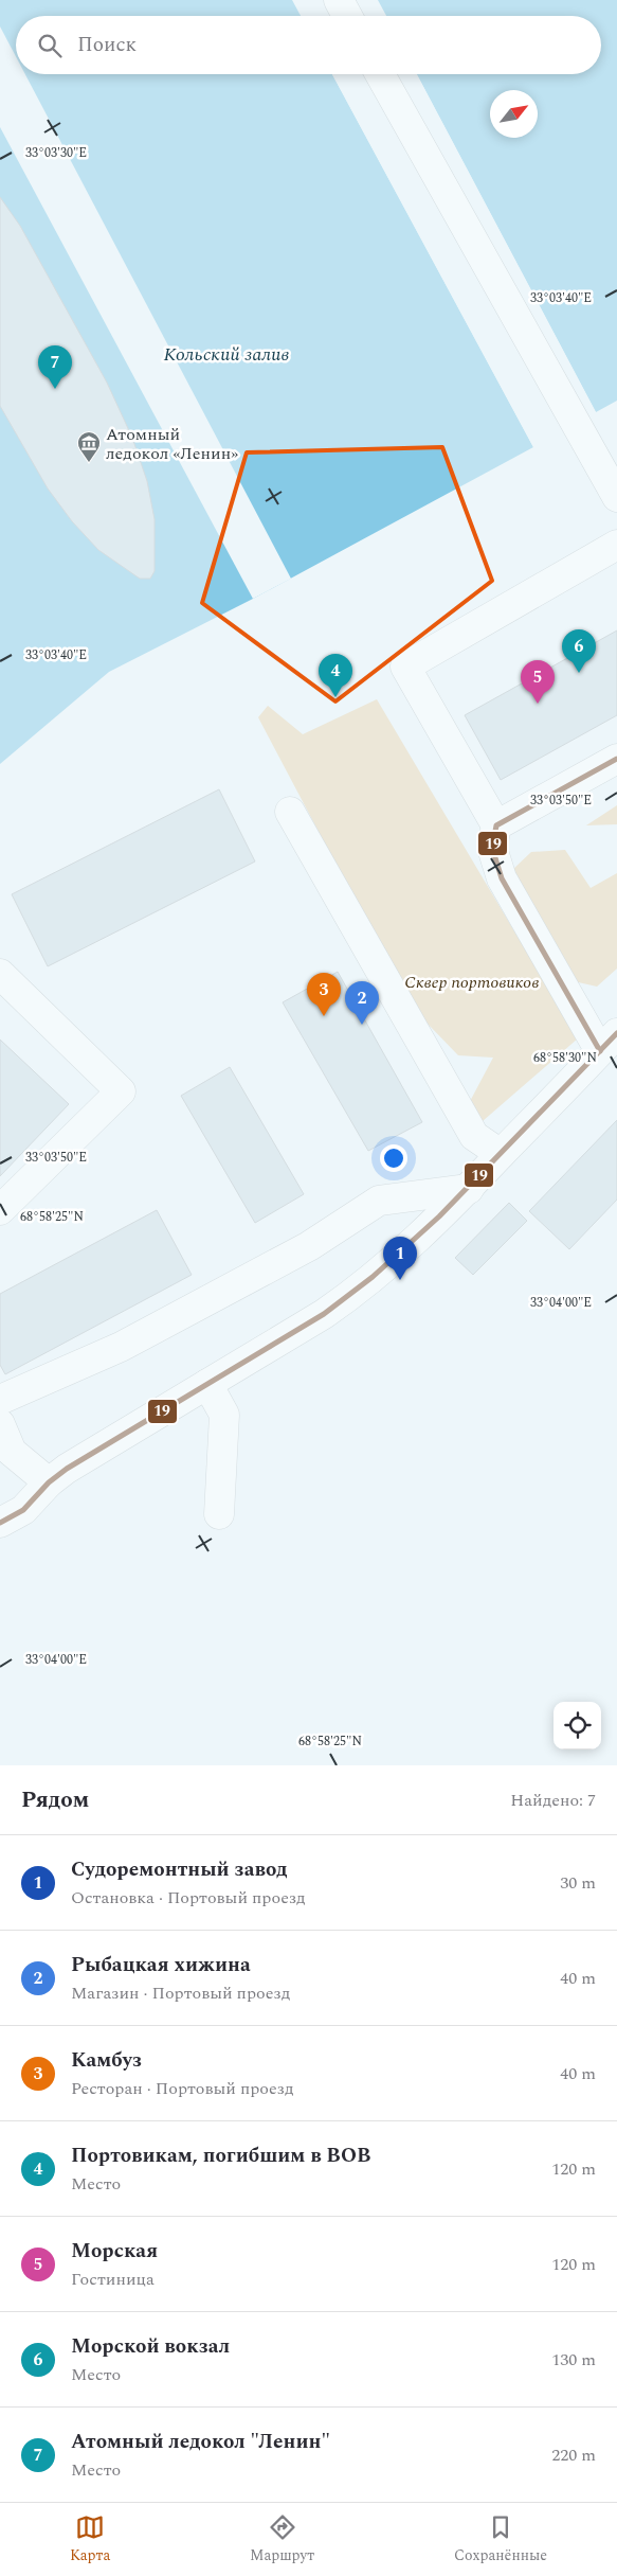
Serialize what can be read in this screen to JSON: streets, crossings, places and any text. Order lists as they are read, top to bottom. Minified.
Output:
{"water":["Кольский залив"],"parks":["Сквер портовиков"],"places":{"museum":["Атомный ледокол «Ленин»"]},"lines":["transit line 19"],"north":"top right","page":{"search":"Поиск","pins":["7","6","4","5","3","2","1"],"heading":["Рядом","Найдено: 7"],"list":[{"mark":"1","name":"Судоремонтный завод","note":"Остановка · Портовый проезд","value":"30 m"},{"mark":"2","name":"Рыбацкая хижина","note":"Магазин · Портовый проезд","value":"40 m"},{"mark":"3","name":"Камбуз","note":"Ресторан · Портовый проезд","value":"40 m"},{"mark":"4","name":"Портовикам, погибшим в ВОВ","note":"Место","value":"120 m"},{"mark":"5","name":"Морская","note":"Гостиница","value":"120 m"},{"mark":"6","name":"Морской вокзал","note":"Место","value":"130 m"},{"mark":"7","name":"Атомный ледокол \"Ленин\"","note":"Место","value":"220 m"}],"nav":["Карта","Маршрут","Сохранённые"]},"coordinates":["33°03'30\"E","33°03'40\"E","33°03'50\"E","68°58'30\"N","68°58'25\"N","33°04'00\"E"]}
